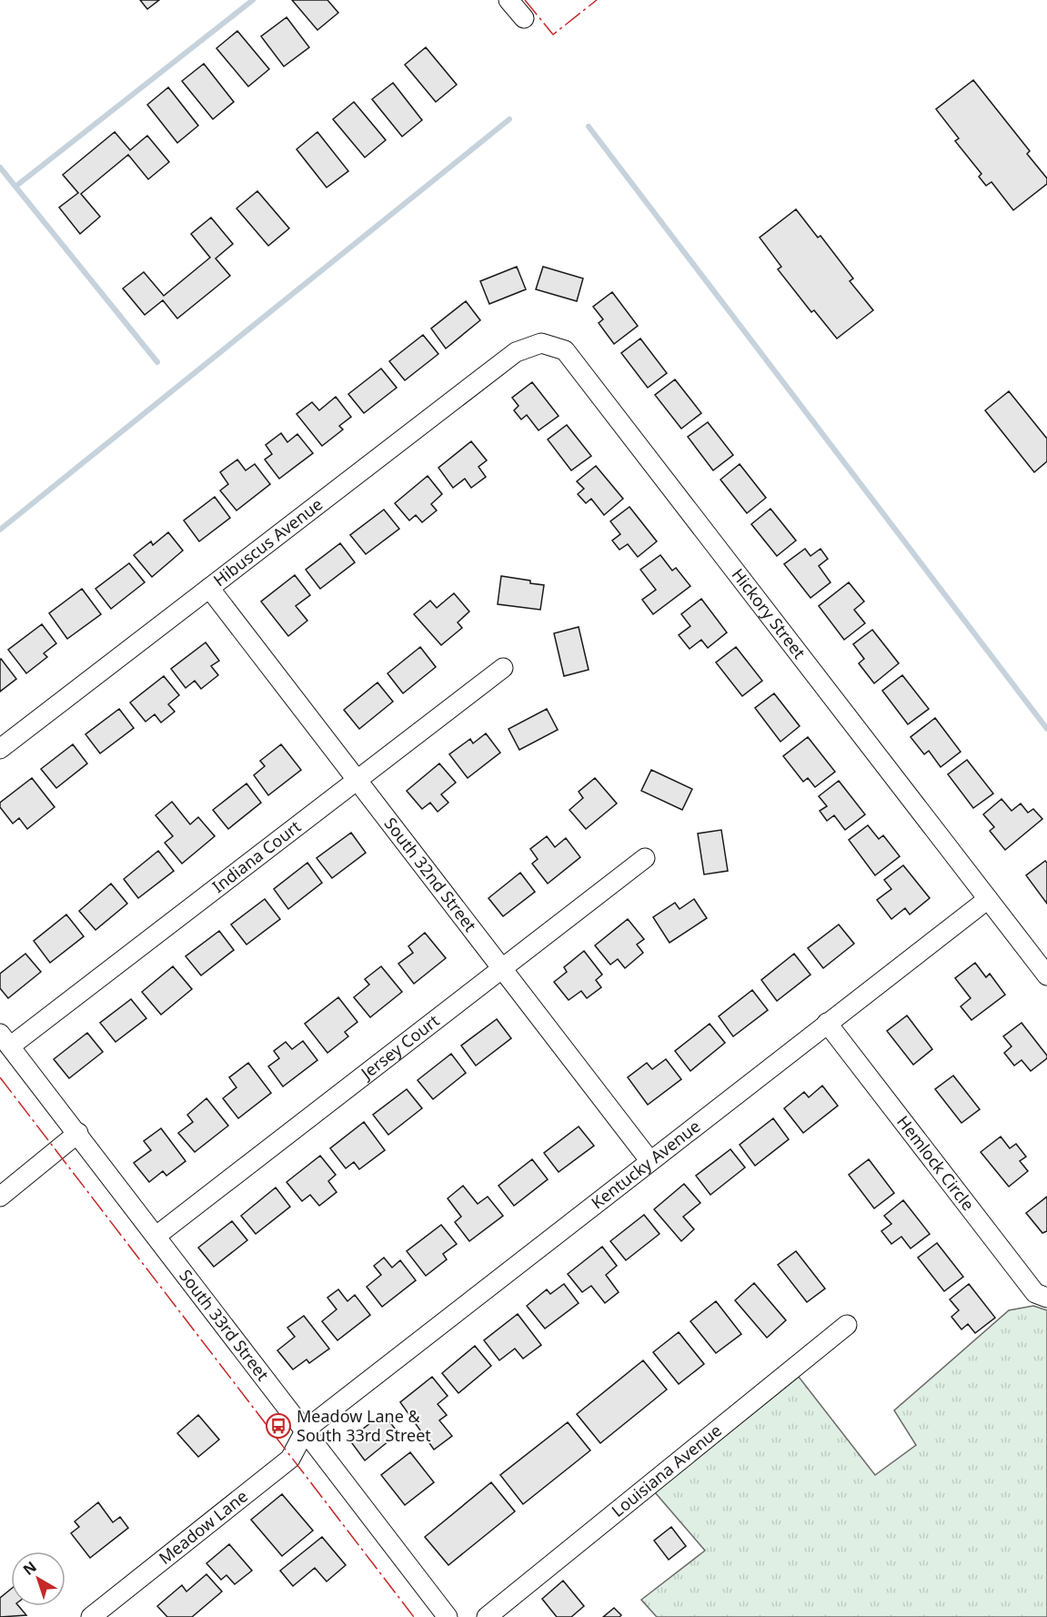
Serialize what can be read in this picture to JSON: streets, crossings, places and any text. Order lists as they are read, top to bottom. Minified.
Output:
{"streets":{"street":["Hibuscus Avenue","Hickory Street","Indiana Court","South 32nd Street","Jersey Court","Kentucky Avenue","Hemlock Circle","South 33rd Street","Louisiana Avenue","Meadow Lane"]},"crossings":[["Hibuscus Avenue","Hickory Street"],["Hibuscus Avenue","South 32nd Street"],["Hickory Street","Kentucky Avenue"],["Indiana Court","South 32nd Street"],["Indiana Court","South 33rd Street"],["South 32nd Street","Jersey Court"],["South 32nd Street","Kentucky Avenue"],["Jersey Court","South 33rd Street"],["Kentucky Avenue","Hemlock Circle"],["Kentucky Avenue","South 33rd Street"],["Kentucky Avenue","Meadow Lane"],["South 33rd Street","Meadow Lane"]],"places":{"bus stop":["Meadow Lane & South 33rd Street"]},"north":"top left"}
